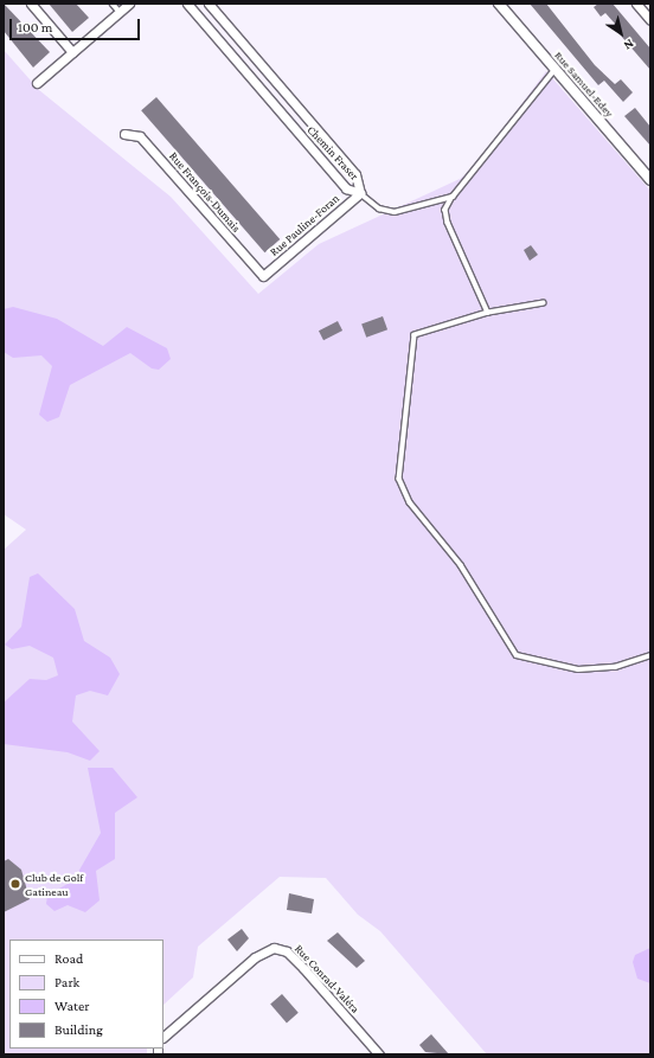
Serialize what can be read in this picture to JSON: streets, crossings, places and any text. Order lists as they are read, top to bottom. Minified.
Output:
{"streets":{"street":["Rue Samuel-Edey","Chemin Fraser","Rue François-Dumais","Rue Pauline-Foran","Rue Conrad-Valéra"]},"crossings":[["Chemin Fraser","Rue Pauline-Foran"],["Rue François-Dumais","Rue Pauline-Foran"]],"places":["Club de Golf Gatineau"],"legend":["Road","Park","Water","Building"],"scale_bar":"100 m","north":"bottom right"}
